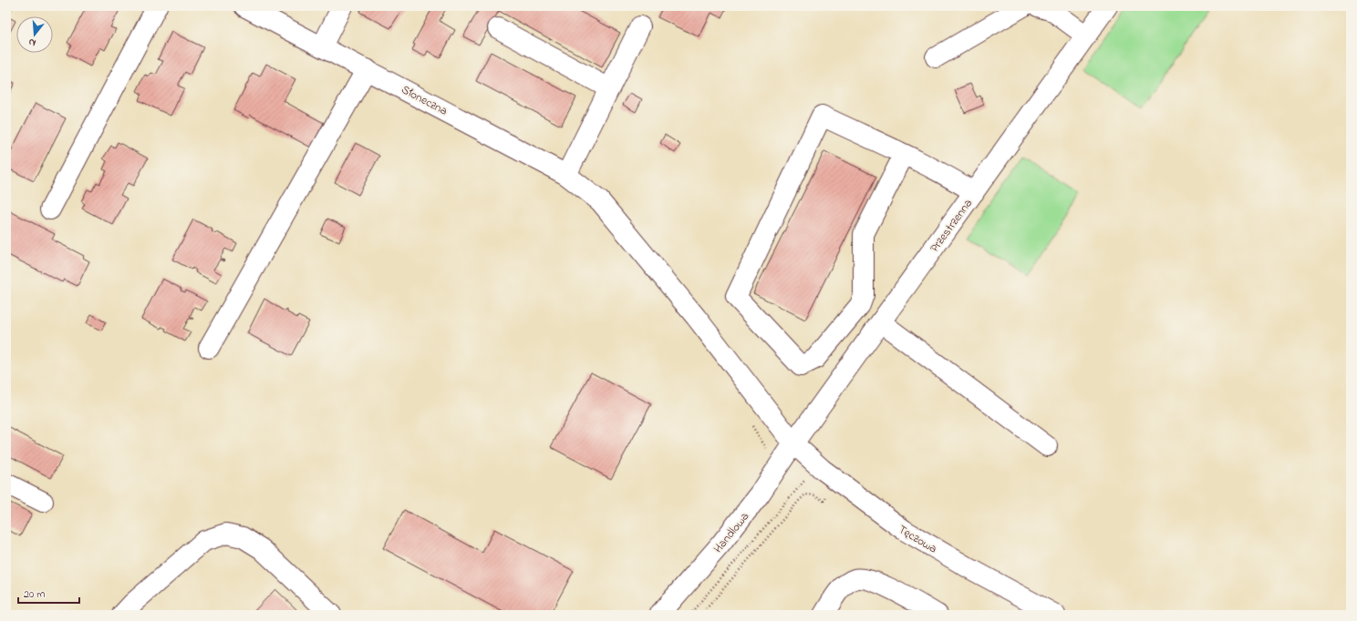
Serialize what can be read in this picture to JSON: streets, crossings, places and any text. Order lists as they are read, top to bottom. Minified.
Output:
{"streets":{"street":["Słoneczna","Przestrzenna","Handlowa","Tęczowa"]},"crossings":[["Słoneczna","Tęczowa"],["Przestrzenna","Handlowa"],["Przestrzenna","Tęczowa"],["Handlowa","Tęczowa"]],"scale_bar":"20 m","north":"bottom"}
